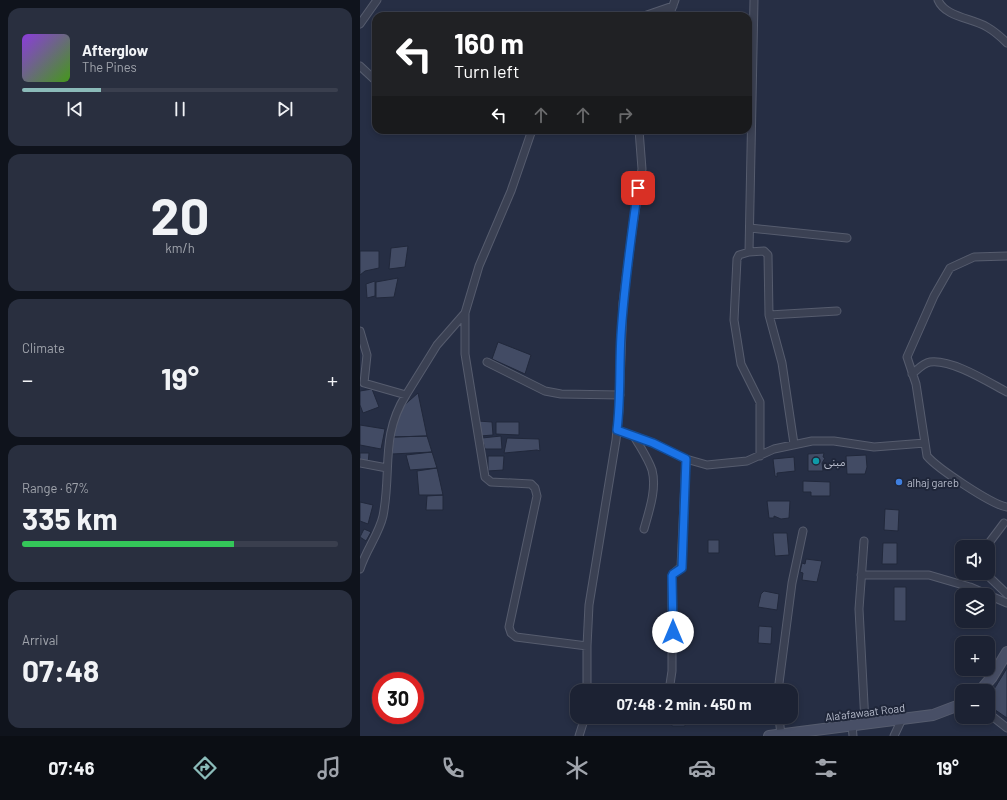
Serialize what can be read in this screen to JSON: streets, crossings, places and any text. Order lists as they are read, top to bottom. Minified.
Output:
{"streets":{"street":["Ala'afawaat Road"]},"places":["مبنى","alhaj gareb"],"page":{"turn":["160 m","Turn left"],"song":["Afterglow","The Pines"],"tile":[["20","km/h"],"Climate",["Range · 67%","335 km"],["Arrival","07:48"]],"heat":["−","19°","+"],"map_buttons":["+","−"],"limit":"30","trip":"07:48 · 2 min · 450 m","tabs":["07:46","19°"]}}
